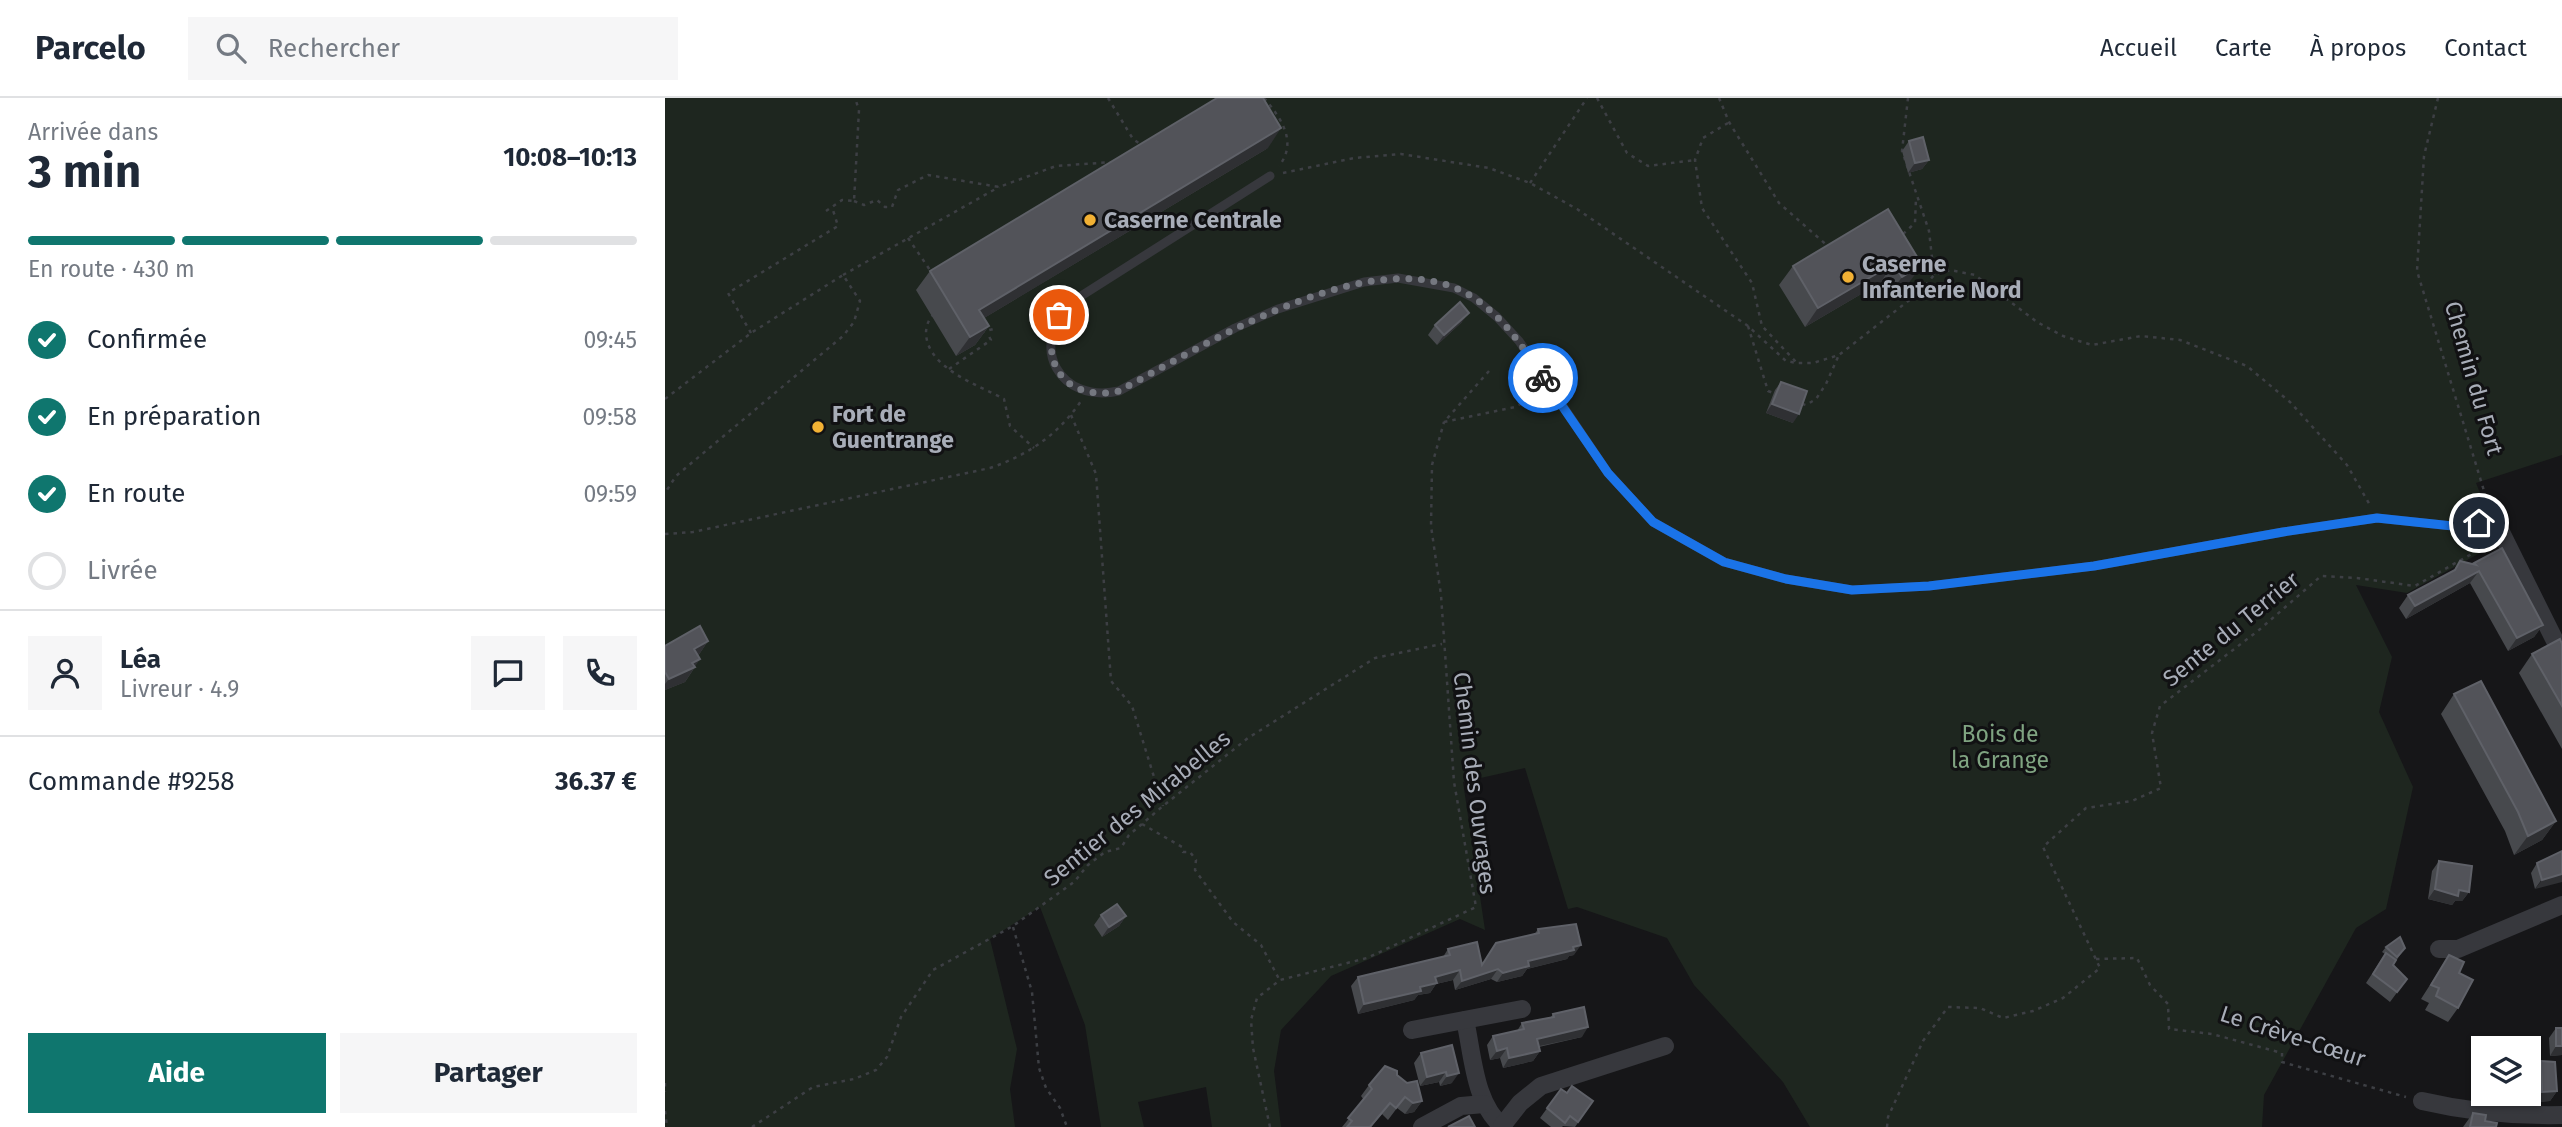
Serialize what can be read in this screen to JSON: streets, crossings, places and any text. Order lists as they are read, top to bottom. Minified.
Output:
{"streets":{"path":["Chemin du Fort","Sente du Terrier","Chemin des Ouvrages","Sentier des Mirabelles","Le Crève-Cœur"]},"crossings":[["Sente du Terrier","Le Crève-Cœur"],["Chemin des Ouvrages","Sentier des Mirabelles"]],"parks":["Bois de la Grange"],"places":["Caserne Centrale","Caserne Infanterie Nord","Fort de Guentrange"],"page":{"header":"Parcelo","search":"Rechercher","nav":["Accueil","Carte","À propos","Contact"],"heading":["3 min","Arrivée dans","10:08–10:13"],"panel":["Léa","Livreur · 4.9","Commande #9258","36.37 €"],"bar":"En route · 430 m","list":[["Confirmée","09:45"],["En préparation","09:58"],["En route","09:59"],"Livrée"],"buttons":["Aide","Partager"]}}
